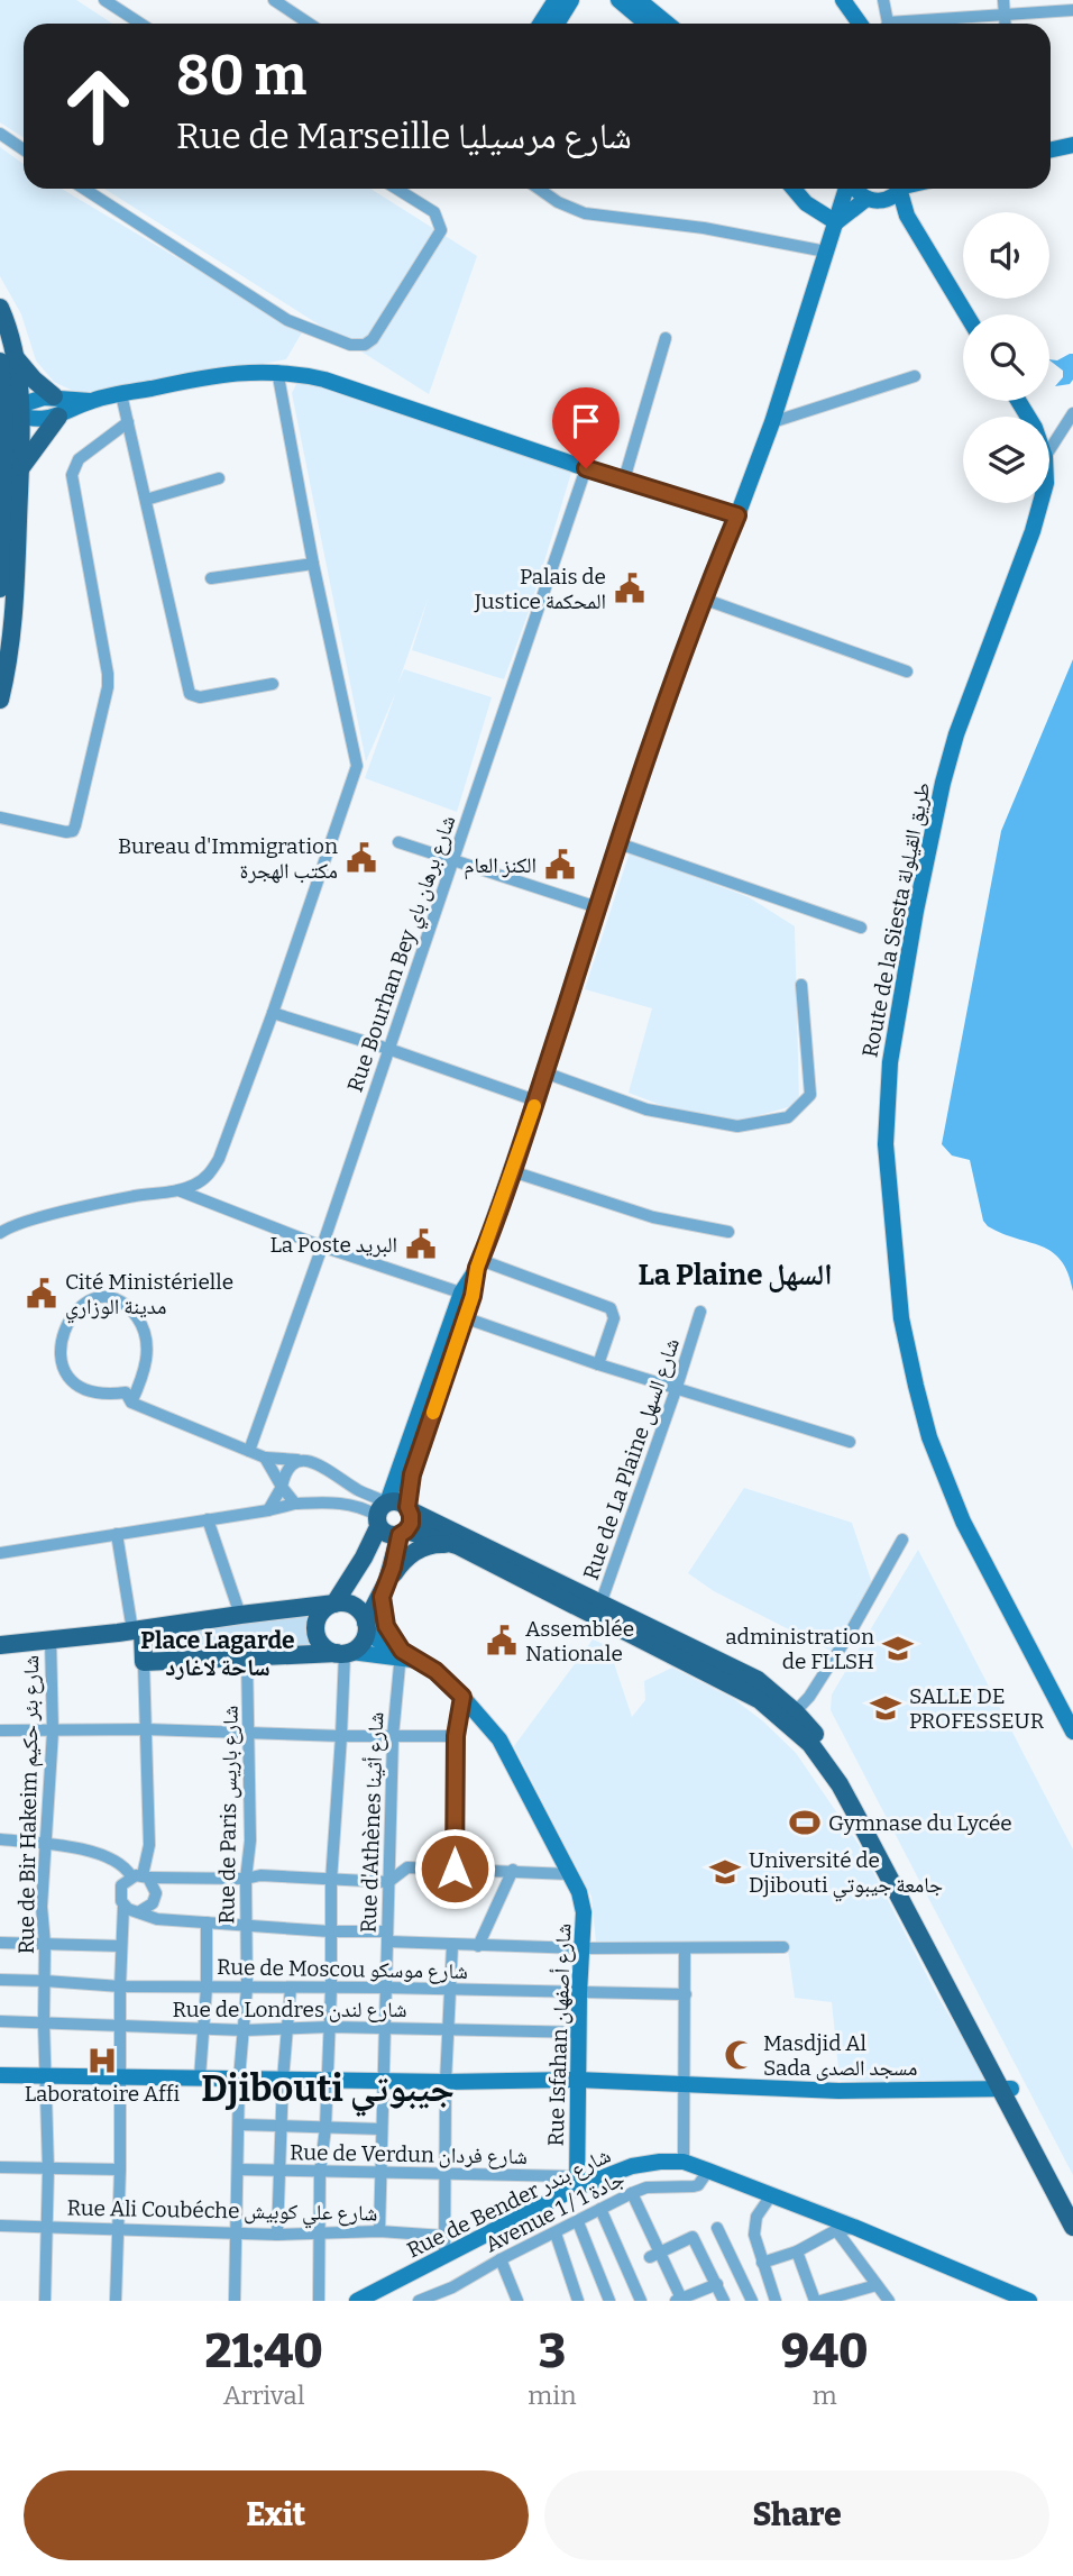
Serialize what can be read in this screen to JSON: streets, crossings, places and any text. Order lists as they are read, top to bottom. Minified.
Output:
{"streets":{"street":["Route de la Siesta طريق القيلولة","Rue Bourhan Bey شارع برهان باي","Rue de La Plaine شارع السهل","Rue de Bir Hakeim شارع بئر حكيم","Rue de Paris شارع باريس","Rue d'Athènes شارع أثينا","Rue de Moscou شارع موسكو","Rue de Londres شارع لندن","Rue Isfahan شارع أصفهان","Rue de Verdun شارع فردان","Rue de Bender شارع بندر","Rue Ali Coubéche شارع علي كوبيش","Avenue 1 / جادة 1"]},"crossings":[["Rue de Bir Hakeim شارع بئر حكيم","Rue de Moscou شارع موسكو"],["Rue de Bir Hakeim شارع بئر حكيم","Rue de Londres شارع لندن"],["Rue de Bir Hakeim شارع بئر حكيم","Rue Ali Coubéche شارع علي كوبيش"],["Rue de Paris شارع باريس","Rue de Moscou شارع موسكو"],["Rue de Paris شارع باريس","Rue de Londres شارع لندن"],["Rue de Paris شارع باريس","Rue de Verdun شارع فردان"],["Rue de Paris شارع باريس","Rue Ali Coubéche شارع علي كوبيش"],["Rue d'Athènes شارع أثينا","Rue de Moscou شارع موسكو"],["Rue d'Athènes شارع أثينا","Rue de Londres شارع لندن"],["Rue d'Athènes شارع أثينا","Rue Isfahan شارع أصفهان"],["Rue d'Athènes شارع أثينا","Rue de Verdun شارع فردان"],["Rue d'Athènes شارع أثينا","Rue Ali Coubéche شارع علي كوبيش"],["Rue de Moscou شارع موسكو","Rue Isfahan شارع أصفهان"],["Rue de Londres شارع لندن","Rue Isfahan شارع أصفهان"],["Rue Isfahan شارع أصفهان","Rue de Verdun شارع فردان"],["Rue Isfahan شارع أصفهان","Rue de Bender شارع بندر"],["Rue de Verdun شارع فردان","Rue de Bender شارع بندر"]],"districts":["La Plaine السهل","Place Lagarde ساحة لاغارد","Djibouti جيبوتي"],"places":{"public building":["Palais de Justice المحكمة","Bureau d'Immigration مكتب الهجرة","الكنز العام","La Poste البريد","Cité Ministérielle مدينة الوزاري","Assemblée Nationale"],"school or university":["administration de FLLSH","SALLE DE PROFESSEUR","Université de Djibouti جامعة جيبوتي"],"sports":["Gymnase du Lycée"],"mosque":["Masdjid Al Sada مسجد الصدى"],"hospital":["Laboratoire Affi"]},"page":{"turn":["80 m","Rue de Marseille شارع مرسيليا"],"eta":["21:40","Arrival","3","min","940","m"],"buttons":["Exit","Share"]}}
